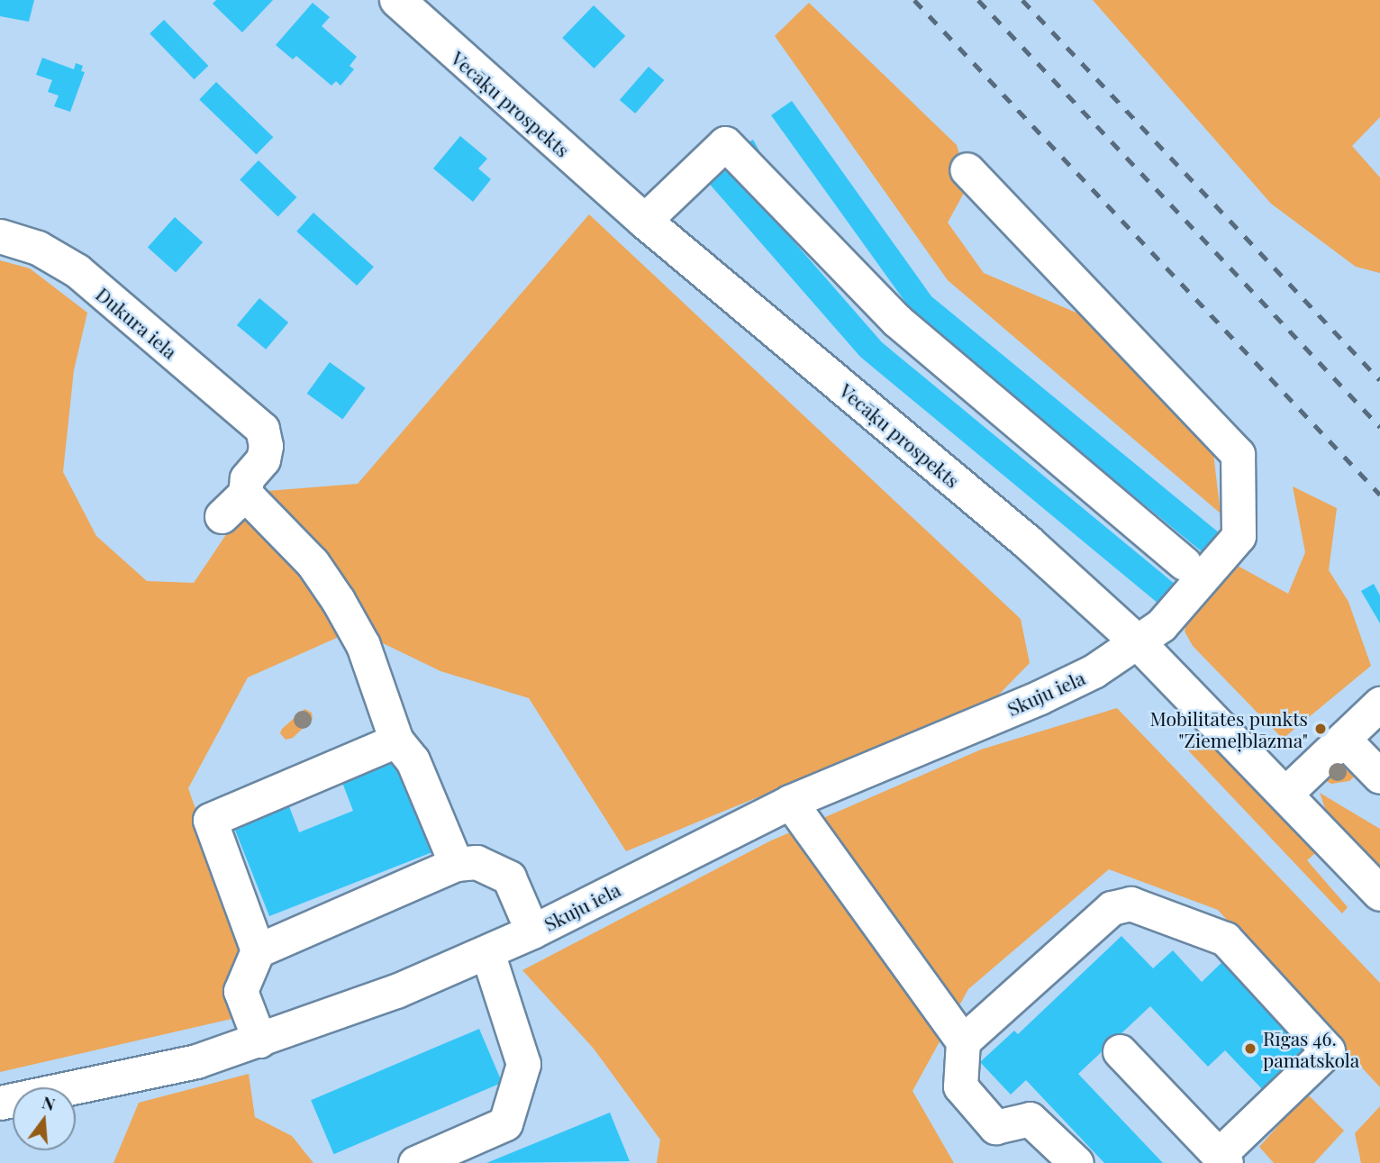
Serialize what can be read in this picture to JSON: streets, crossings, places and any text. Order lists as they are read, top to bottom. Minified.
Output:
{"streets":{"main road":["Vecāķu prospekts"],"street":["Dukura iela","Skuju iela"]},"crossings":[["Vecāķu prospekts","Skuju iela"]],"places":["Mobilitātes punkts \"Ziemeļblāzma\"","Rīgas 46. pamatskola"],"north":"top"}
